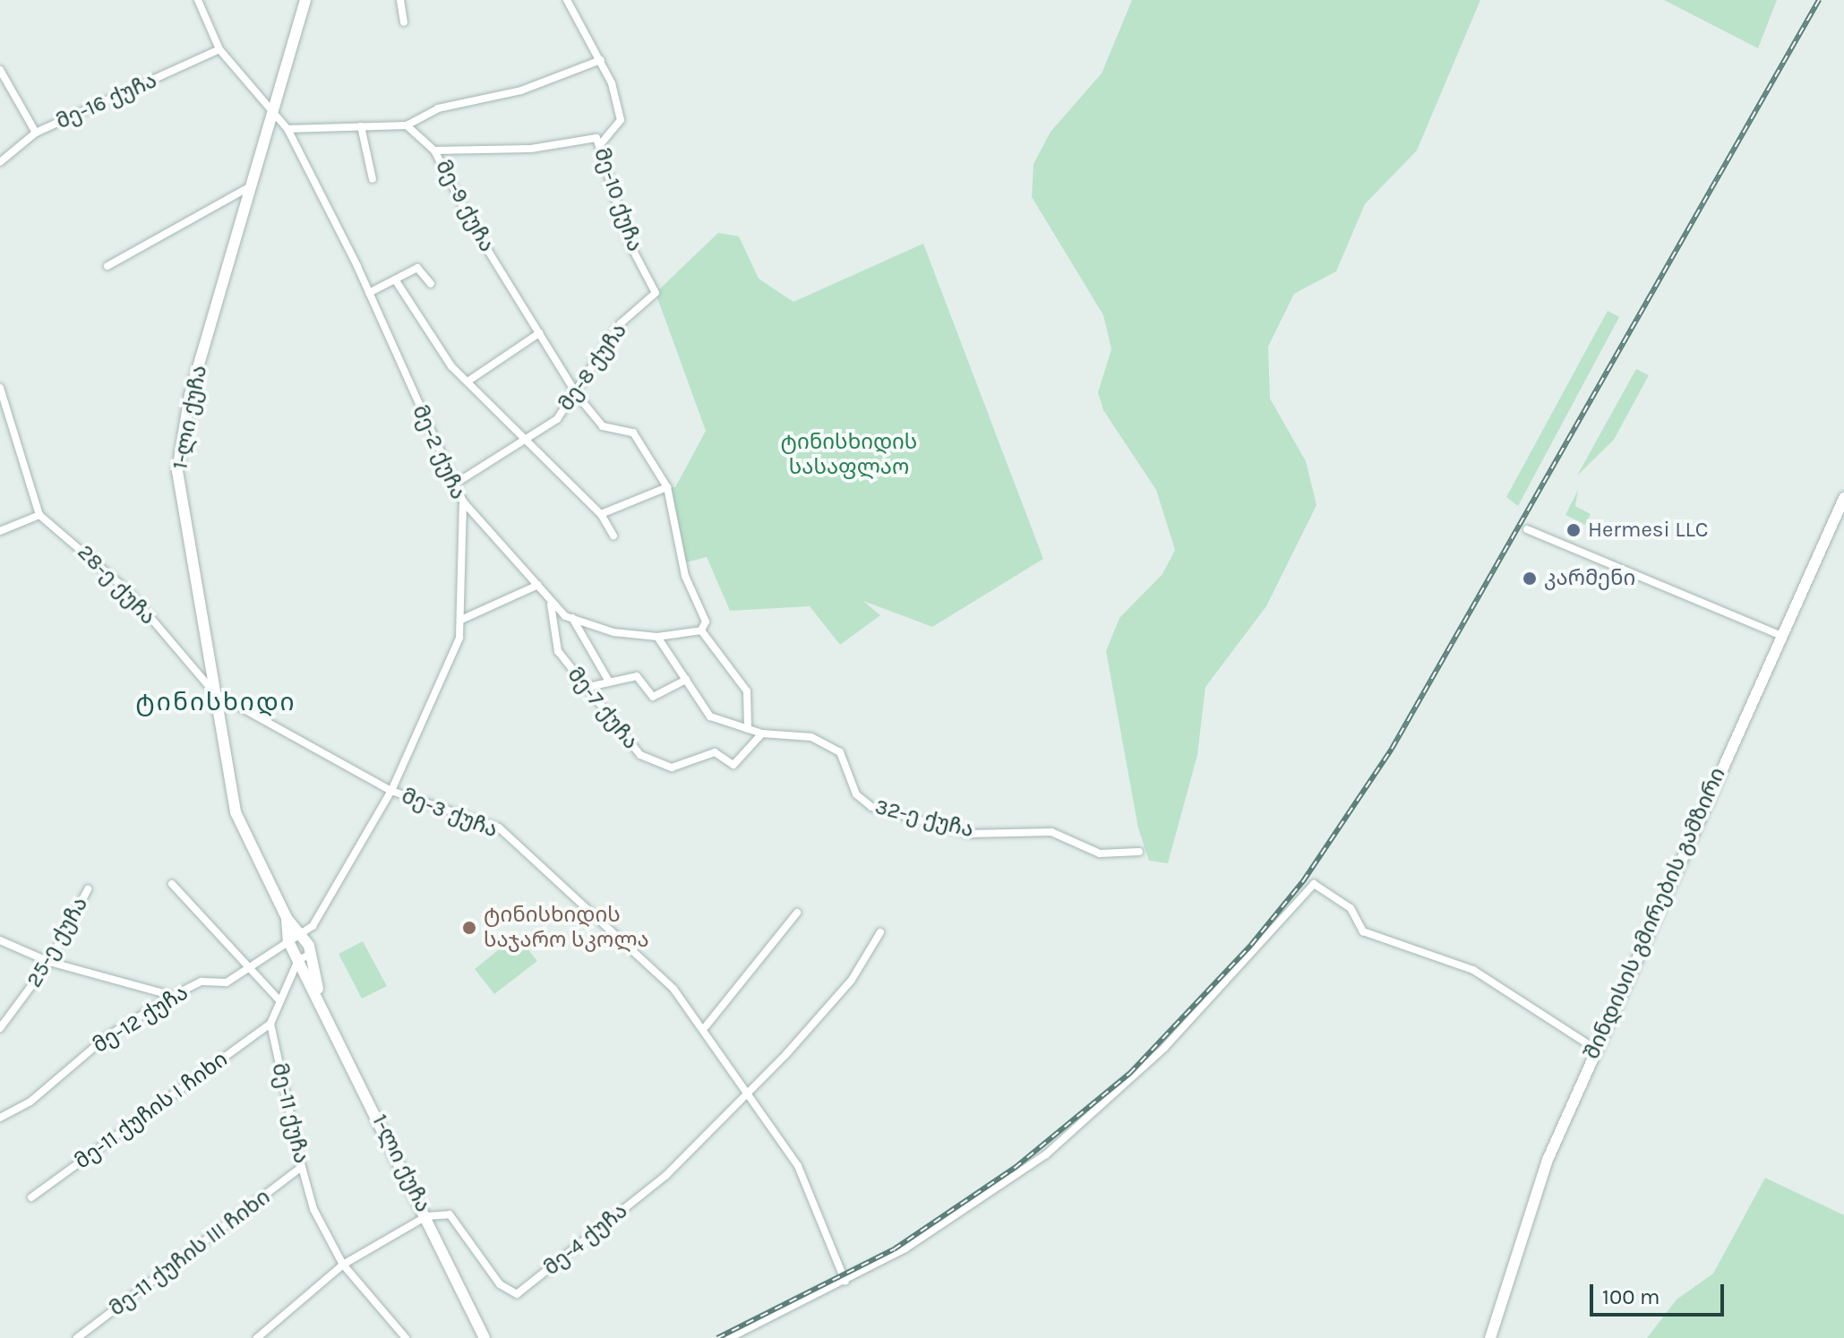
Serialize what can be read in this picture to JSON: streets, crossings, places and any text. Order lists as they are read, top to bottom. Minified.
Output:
{"streets":{"main road":["1-ლი ქუჩა","შინდისის გმირების გამზირი"],"street":["მე-16 ქუჩა","მე-10 ქუჩა","მე-9 ქუჩა","მე-8 ქუჩა","მე-2 ქუჩა","28-ე ქუჩა","მე-7 ქუჩა","მე-3 ქუჩა","32-ე ქუჩა","25-ე ქუჩა","მე-12 ქუჩა","მე-11 ქუჩის I ჩიხი","მე-11 ქუჩა","მე-4 ქუჩა","მე-11 ქუჩის III ჩიხი"]},"crossings":[["მე-16 ქუჩა","მე-2 ქუჩა"],["მე-10 ქუჩა","მე-9 ქუჩა"],["მე-10 ქუჩა","მე-8 ქუჩა"],["მე-9 ქუჩა","მე-8 ქუჩა"],["მე-8 ქუჩა","მე-2 ქუჩა"],["1-ლი ქუჩა","მე-2 ქუჩა"],["1-ლი ქუჩა","28-ე ქუჩა"],["1-ლი ქუჩა","მე-3 ქუჩა"],["1-ლი ქუჩა","მე-12 ქუჩა"],["1-ლი ქუჩა","მე-11 ქუჩა"],["1-ლი ქუჩა","მე-4 ქუჩა"],["მე-2 ქუჩა","მე-3 ქუჩა"],["მე-2 ქუჩა","მე-12 ქუჩა"],["28-ე ქუჩა","მე-3 ქუჩა"],["მე-7 ქუჩა","32-ე ქუჩა"],["მე-3 ქუჩა","მე-4 ქუჩა"],["მე-11 ქუჩის I ჩიხი","მე-11 ქუჩა"],["მე-11 ქუჩა","მე-11 ქუჩის III ჩიხი"]],"districts":["ტინისხიდი"],"parks":["ტინისხიდის სასაფლაო"],"places":["Hermesi LLC","კარმენი","ტინისხიდის საჯარო სკოლა"],"scale_bar":"100 m"}
